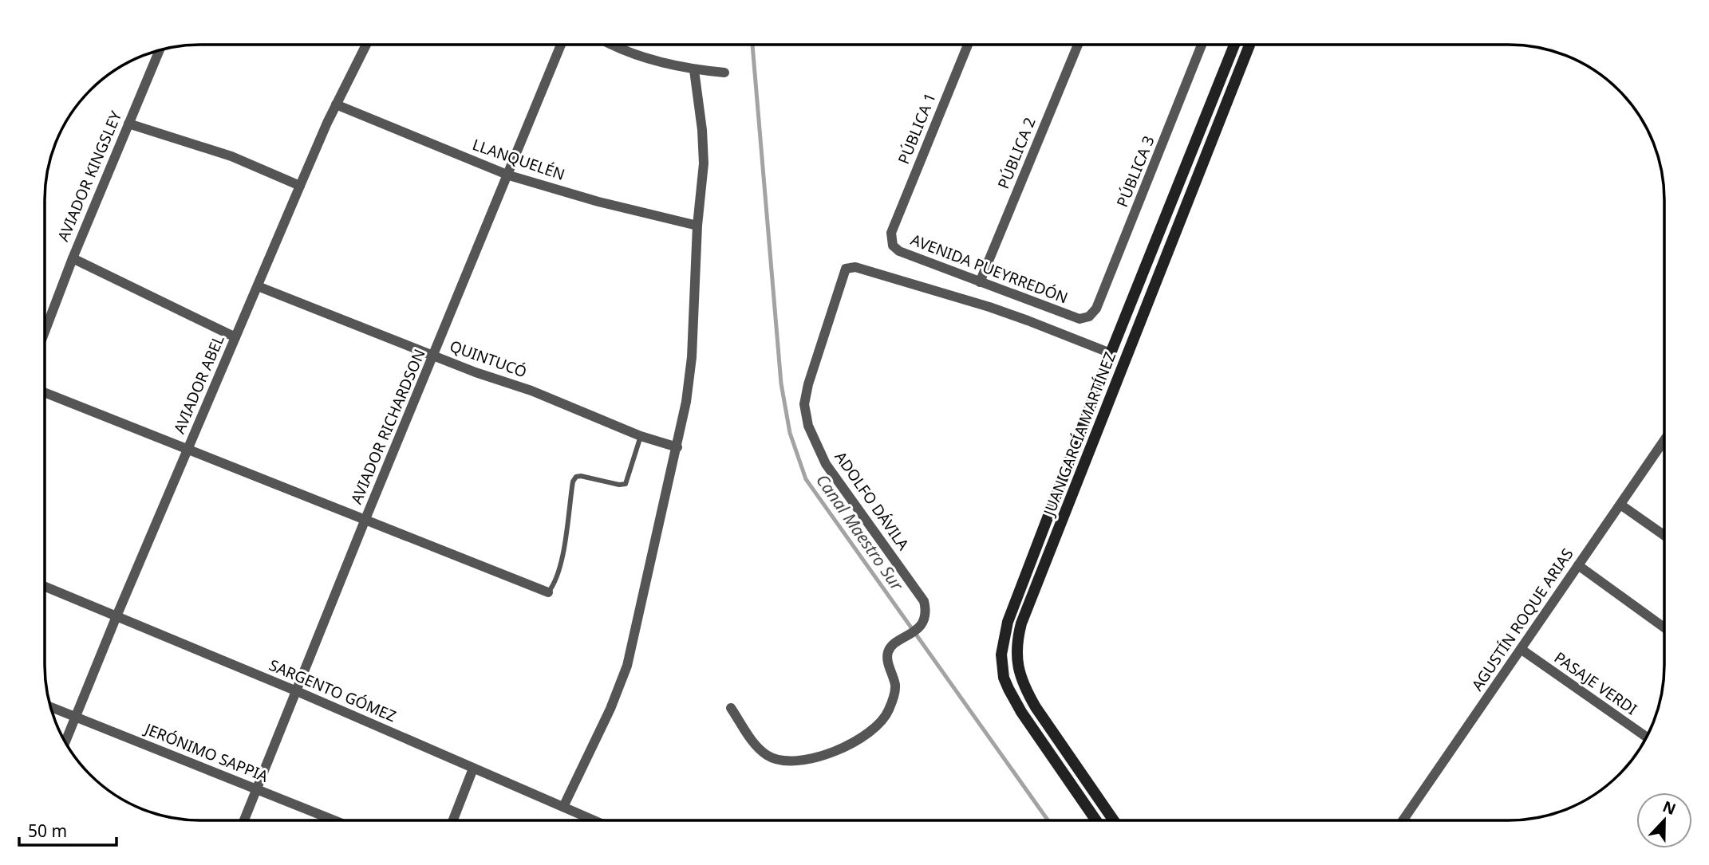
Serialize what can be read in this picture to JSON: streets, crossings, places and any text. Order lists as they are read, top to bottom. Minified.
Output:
{"streets":{"main road":["JUAN GARCÍA MARTÍNEZ"],"street":["PÚBLICA 1","PÚBLICA 2","LLANQUELÉN","PÚBLICA 3","AVIADOR KINGSLEY","AVENIDA PUEYRREDÓN","QUINTUCÓ","AVIADOR ABEL","AVIADOR RICHARDSON","ADOLFO DÁVILA","AGUSTÍN ROQUE ARIAS","PASAJE VERDI","SARGENTO GÓMEZ","JERÓNIMO SAPPIA"]},"crossings":[["PÚBLICA 1","AVENIDA PUEYRREDÓN"],["PÚBLICA 2","AVENIDA PUEYRREDÓN"],["LLANQUELÉN","AVIADOR ABEL"],["LLANQUELÉN","AVIADOR RICHARDSON"],["PÚBLICA 3","AVENIDA PUEYRREDÓN"],["QUINTUCÓ","AVIADOR ABEL"],["QUINTUCÓ","AVIADOR RICHARDSON"],["AVIADOR ABEL","SARGENTO GÓMEZ"],["AVIADOR ABEL","JERÓNIMO SAPPIA"],["AVIADOR RICHARDSON","SARGENTO GÓMEZ"],["AVIADOR RICHARDSON","JERÓNIMO SAPPIA"],["JUAN GARCÍA MARTÍNEZ","ADOLFO DÁVILA"],["AGUSTÍN ROQUE ARIAS","PASAJE VERDI"]],"water":["Canal Maestro Sur"],"scale_bar":"50 m","north":"top"}
